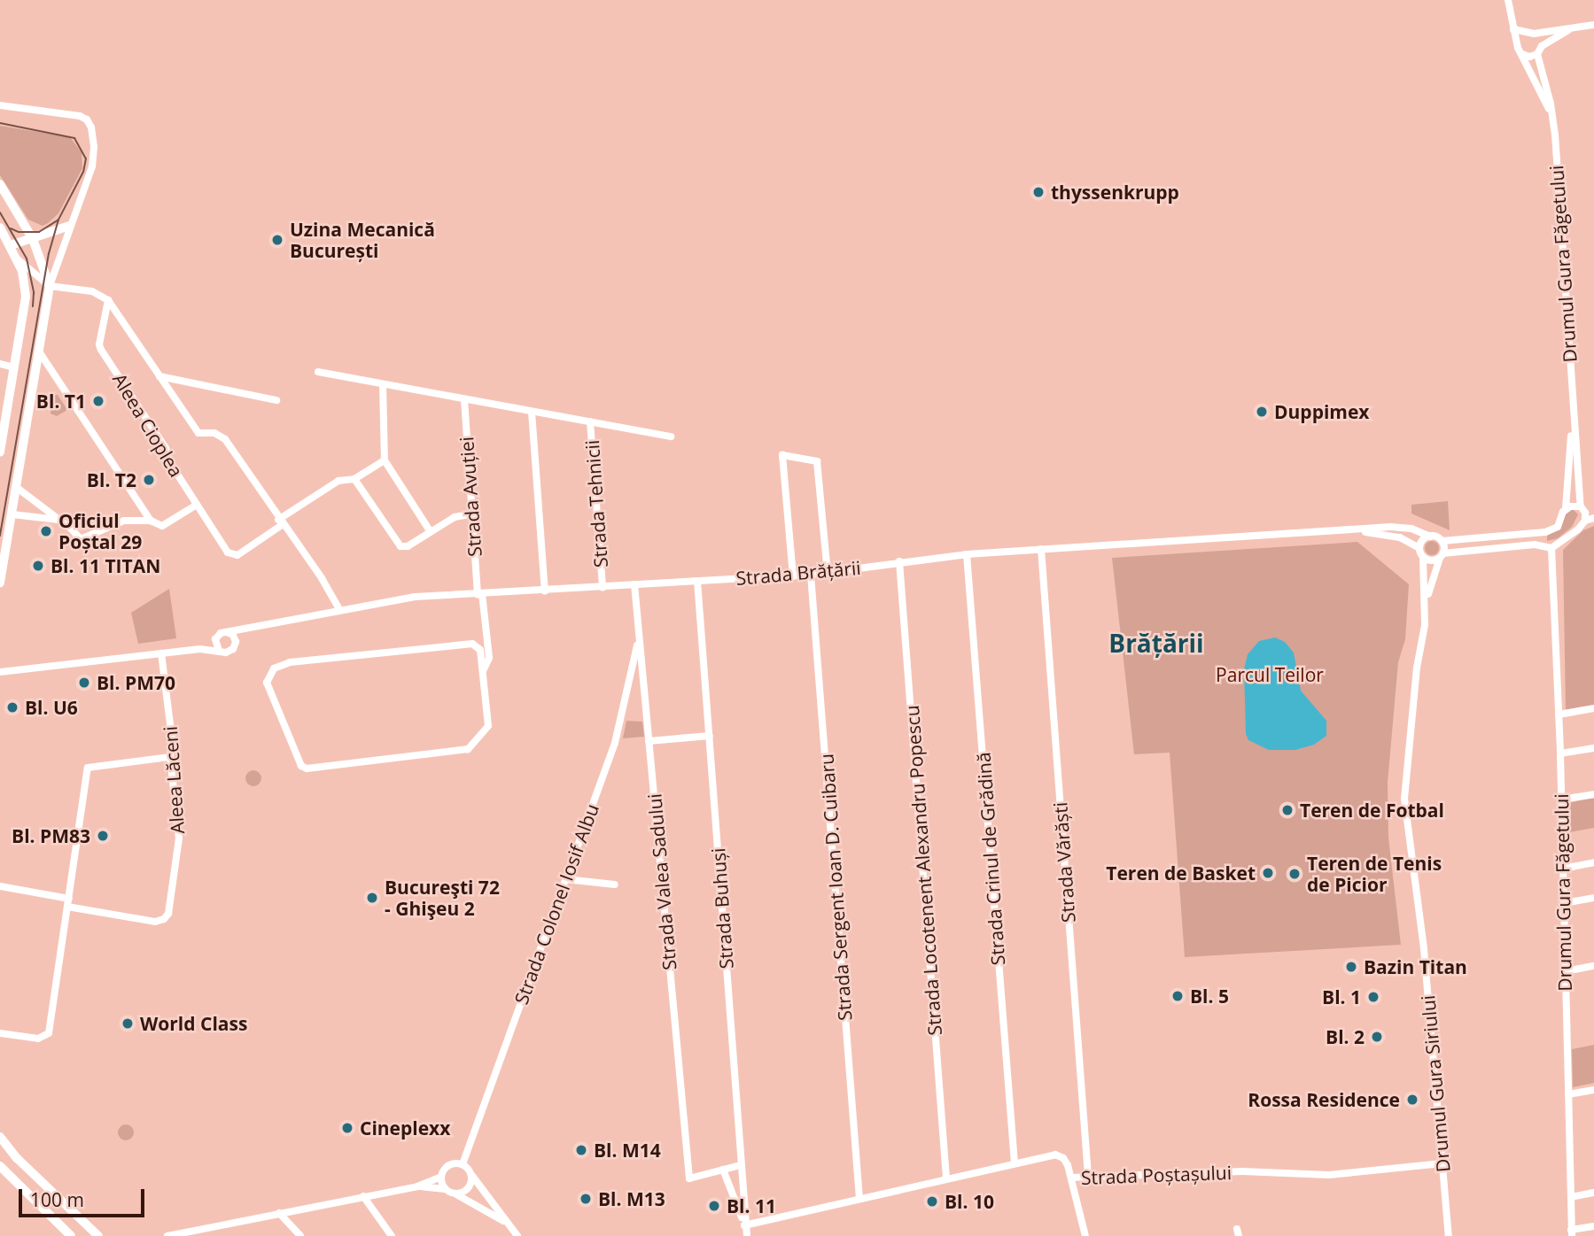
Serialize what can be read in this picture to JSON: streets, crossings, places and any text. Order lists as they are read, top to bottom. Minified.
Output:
{"streets":{"street":["Drumul Gura Făgetului","Aleea Cioplea","Strada Avuției","Strada Tehnicii","Strada Brățării","Aleea Lăceni","Strada Crinul de Grădină","Strada Vărăști","Strada Locotenent Alexandru Popescu","Strada Valea Sadului","Strada Sergent Ioan D. Cuibaru","Strada Colonel Iosif Albu","Strada Buhuși","Drumul Gura Siriului","Strada Poștașului"]},"crossings":[["Strada Avuției","Strada Brățării"],["Strada Tehnicii","Strada Brățării"],["Strada Brățării","Strada Crinul de Grădină"],["Strada Brățării","Strada Vărăști"],["Strada Brățării","Strada Locotenent Alexandru Popescu"],["Strada Brățării","Strada Valea Sadului"],["Strada Brățării","Strada Sergent Ioan D. Cuibaru"],["Strada Brățării","Strada Buhuși"],["Strada Brățării","Drumul Gura Siriului"],["Strada Crinul de Grădină","Strada Poștașului"],["Strada Vărăști","Strada Poștașului"],["Strada Locotenent Alexandru Popescu","Strada Poștașului"],["Strada Valea Sadului","Strada Colonel Iosif Albu"],["Strada Sergent Ioan D. Cuibaru","Strada Poștașului"],["Strada Buhuși","Strada Poștașului"],["Drumul Gura Siriului","Strada Poștașului"]],"districts":["Brățării"],"parks":["Parcul Teilor"],"places":["thyssenkrupp","Uzina Mecanică București","Bl. T1","Duppimex","Bl. T2","Oficiul Poștal 29","Bl. 11 TITAN","Bl. PM70","Bl. U6","Teren de Fotbal","Bl. PM83","Teren de Basket","Teren de Tenis de Picior","Bucureşti 72 - Ghişeu 2","Bazin Titan","Bl. 5","Bl. 1","World Class","Bl. 2","Rossa Residence","Cineplexx","Bl. M14","Bl. M13","Bl. 10","Bl. 11"],"scale_bar":"100 m"}
